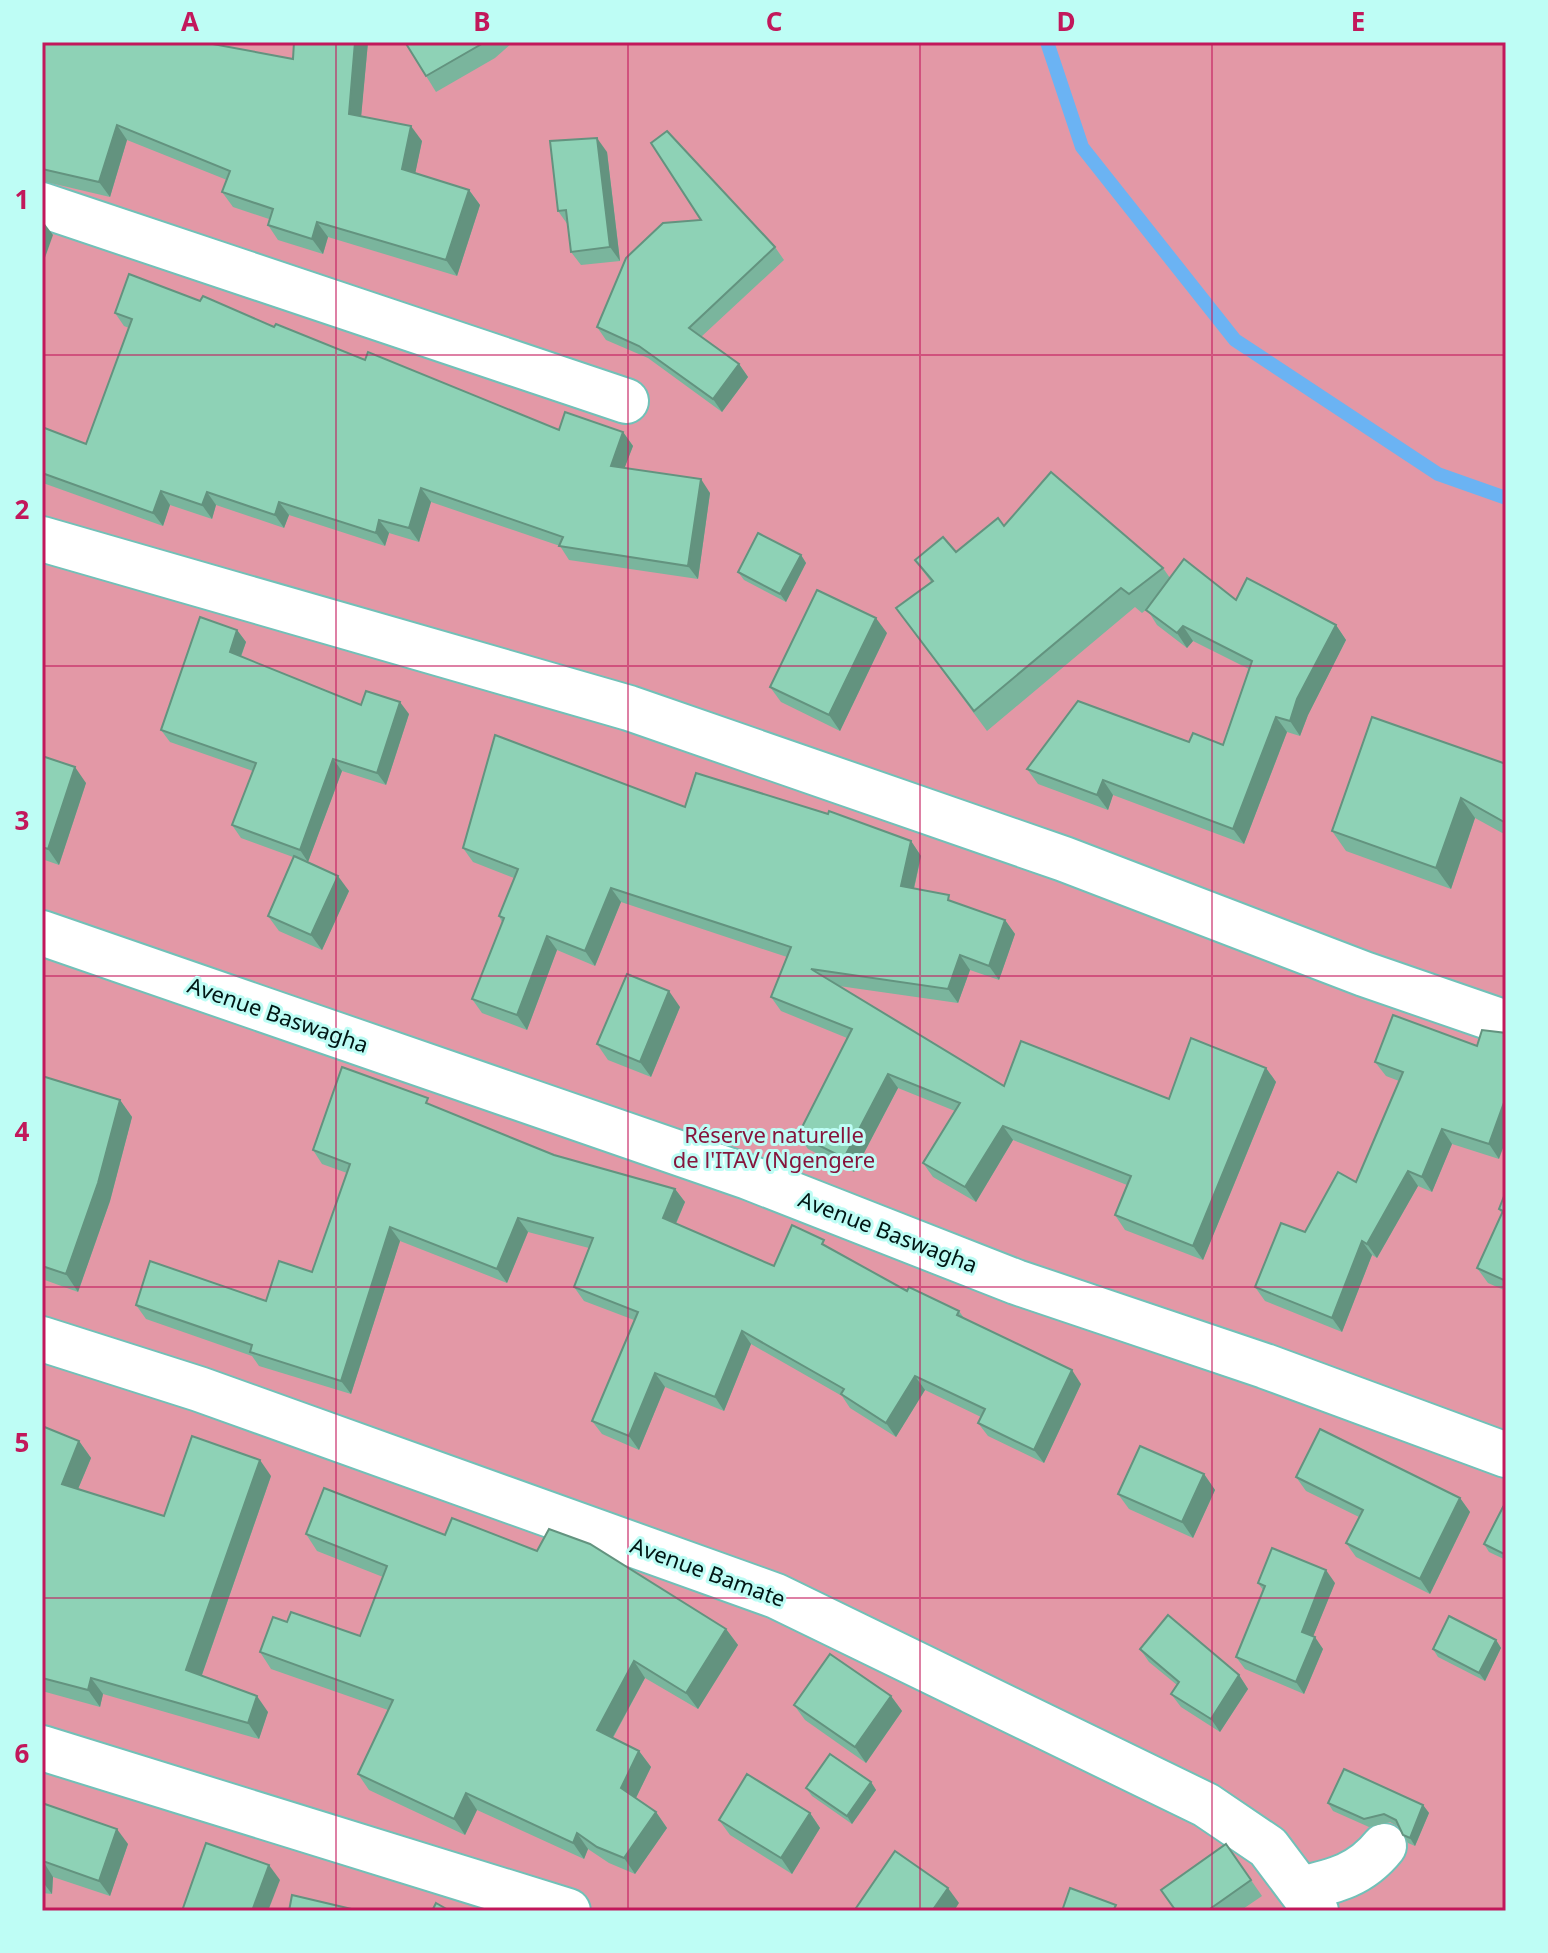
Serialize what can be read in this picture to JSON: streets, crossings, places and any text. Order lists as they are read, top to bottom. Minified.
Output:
{"streets":{"street":["Avenue Baswagha","Avenue Bamate"]},"parks":["Réserve naturelle de l'ITAV (Ngengere"],"grid":{"columns":["A","B","C","D","E"],"rows":["1","2","3","4","5","6"]}}
